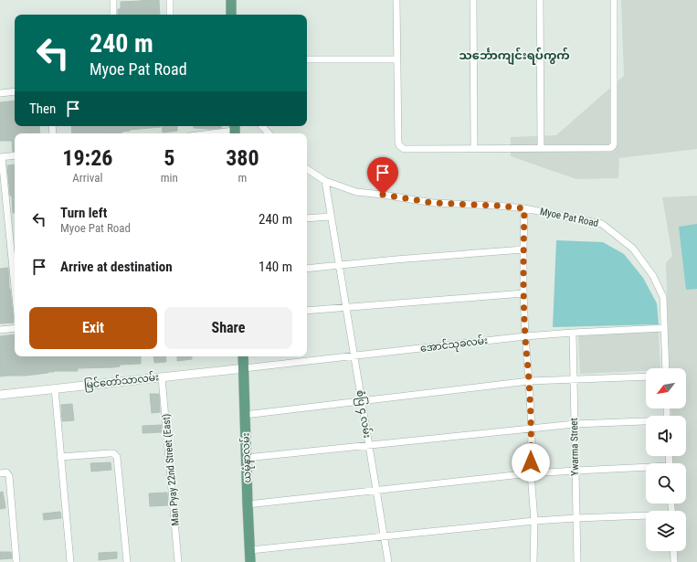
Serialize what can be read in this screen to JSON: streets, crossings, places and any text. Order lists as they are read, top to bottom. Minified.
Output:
{"streets":{"main road":["မြင်တော်သာလမ်း","ယမုံနာလမ်း"],"street":["Myoe Pat Road","အောင်သုခလမ်း","စံပြ ၄ လမ်း","Ywarma Street","Man Pyay 22nd Street (East)"]},"crossings":[["Myoe Pat Road","အောင်သုခလမ်း"],["Myoe Pat Road","စံပြ ၄ လမ်း"],["အောင်သုခလမ်း","မြင်တော်သာလမ်း"],["အောင်သုခလမ်း","စံပြ ၄ လမ်း"],["အောင်သုခလမ်း","Ywarma Street"],["အောင်သုခလမ်း","ယမုံနာလမ်း"],["မြင်တော်သာလမ်း","ယမုံနာလမ်း"],["မြင်တော်သာလမ်း","Man Pyay 22nd Street (East)"]],"districts":["သင်္ဘောကျင်းရပ်ကွက်"],"north":"bottom left","page":{"turn":["240 m","Myoe Pat Road"],"then":"Then","eta":["19:26","Arrival","5","min","380","m"],"list":[{"name":"Turn left","note":"Myoe Pat Road","value":"240 m"},{"name":"Arrive at destination","value":"140 m"}],"buttons":["Exit","Share"]}}
